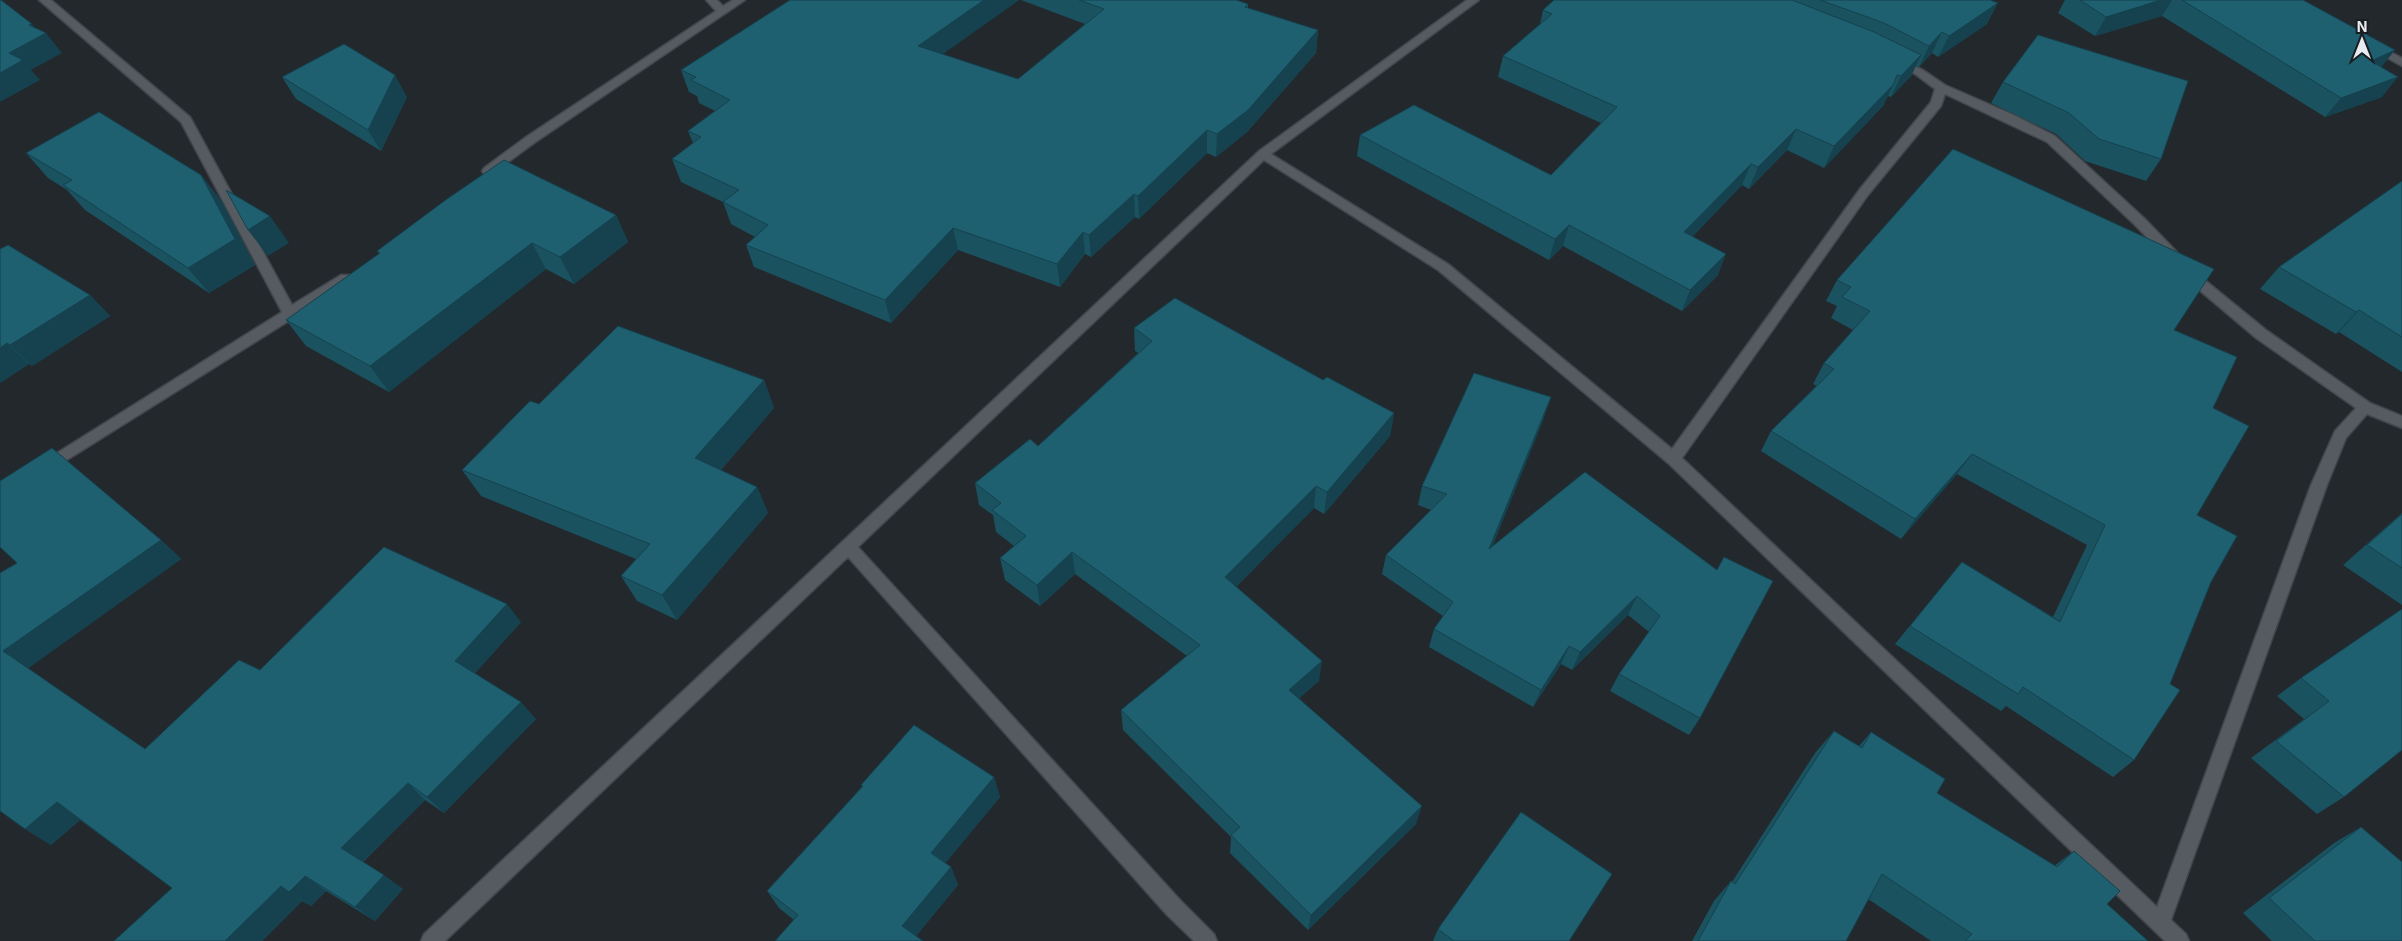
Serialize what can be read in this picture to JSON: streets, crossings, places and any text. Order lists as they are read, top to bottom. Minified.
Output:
{"north":"top"}
